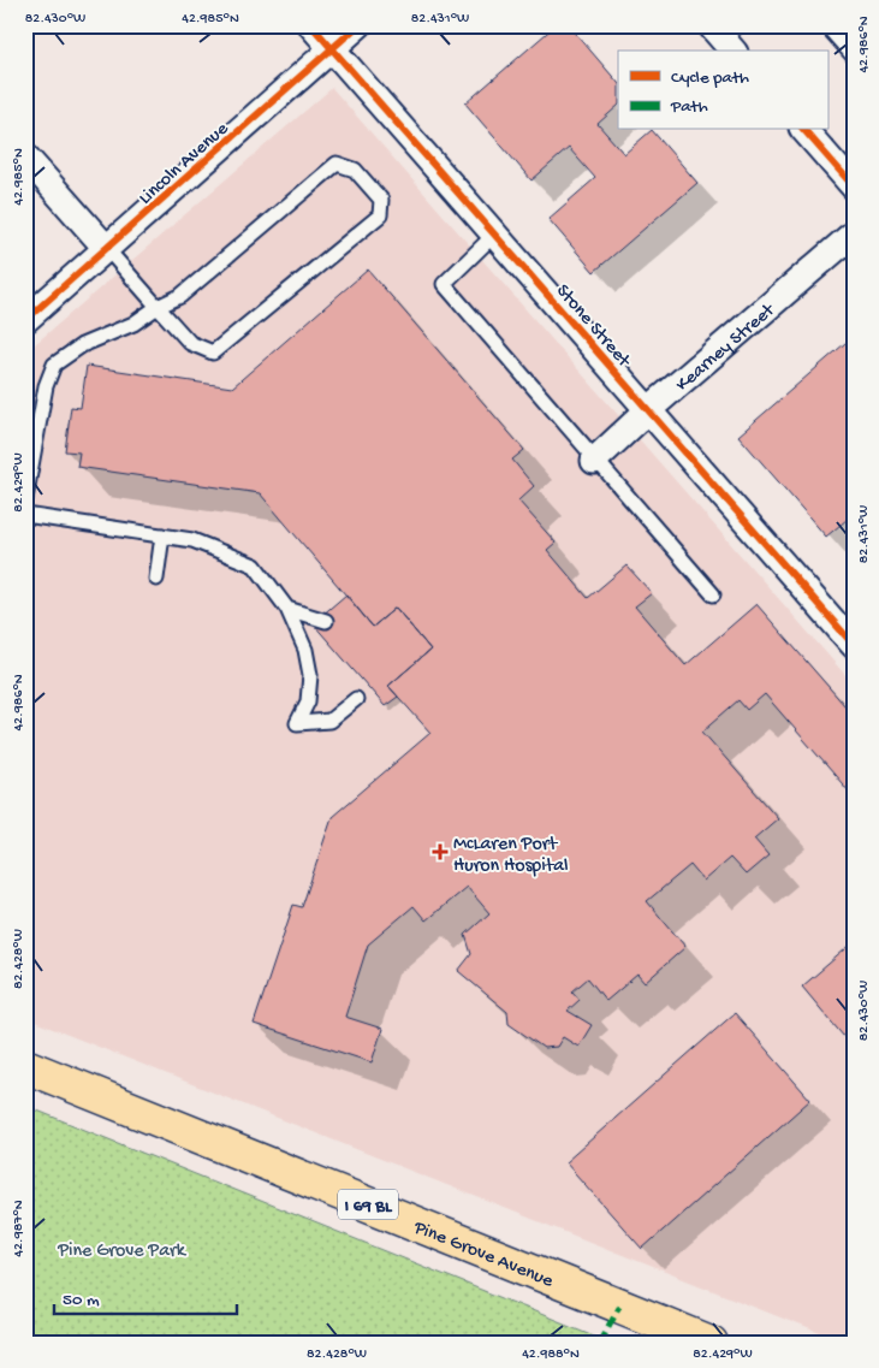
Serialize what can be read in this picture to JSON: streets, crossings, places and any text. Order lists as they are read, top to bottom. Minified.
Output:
{"streets":{"main road":["I 69 BL","Pine Grove Avenue"],"street":["Lincoln Avenue","Stone Street","Kearney Street"]},"crossings":[["Lincoln Avenue","Stone Street"],["Stone Street","Kearney Street"]],"parks":["Pine Grove Park"],"places":{"health":["McLaren Port Huron Hospital"]},"legend":["Cycle path","Path"],"scale_bar":"50 m","coordinates":["82.430°W","42.985°N","82.431°W","42.986°N","82.429°W","82.428°W","42.987°N","42.988°N"]}
